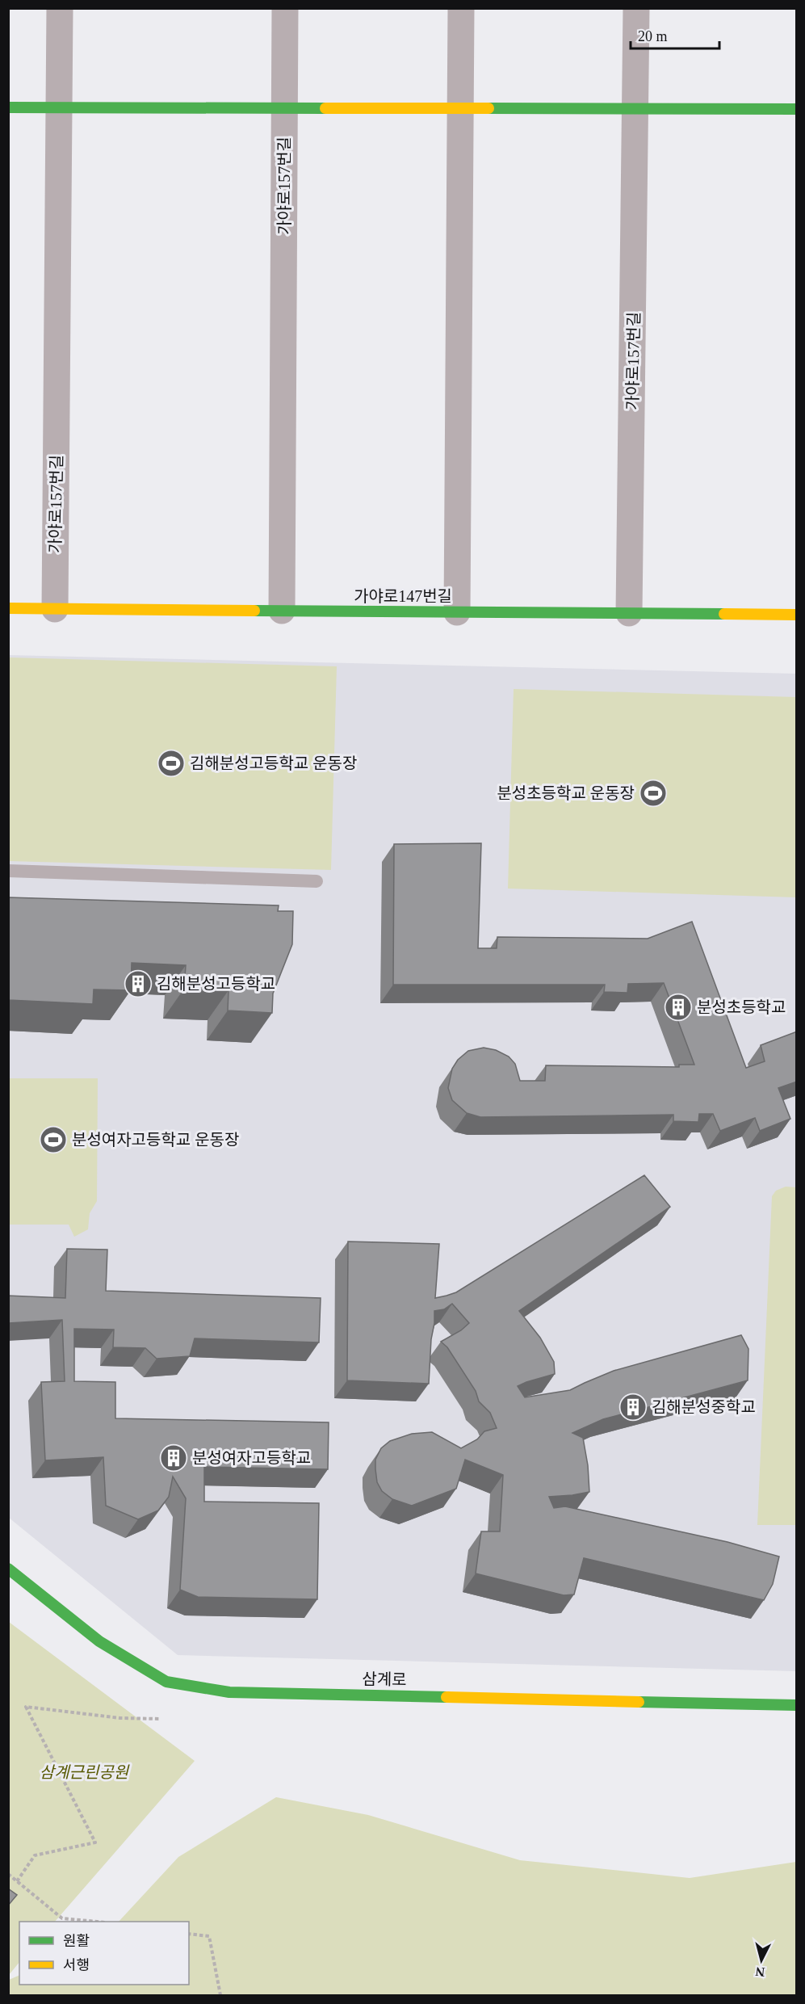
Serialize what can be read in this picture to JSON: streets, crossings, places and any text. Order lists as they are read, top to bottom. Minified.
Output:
{"streets":{"street":["가야로157번길","가야로147번길","삼계로"]},"crossings":[["가야로157번길","가야로147번길"]],"parks":["삼계근린공원"],"places":{"sports":["김해분성고등학교 운동장","분성초등학교 운동장","분성여자고등학교 운동장"],"building":["김해분성고등학교","분성초등학교","김해분성중학교","분성여자고등학교"]},"legend":["원활","서행"],"scale_bar":"20 m","north":"bottom"}
